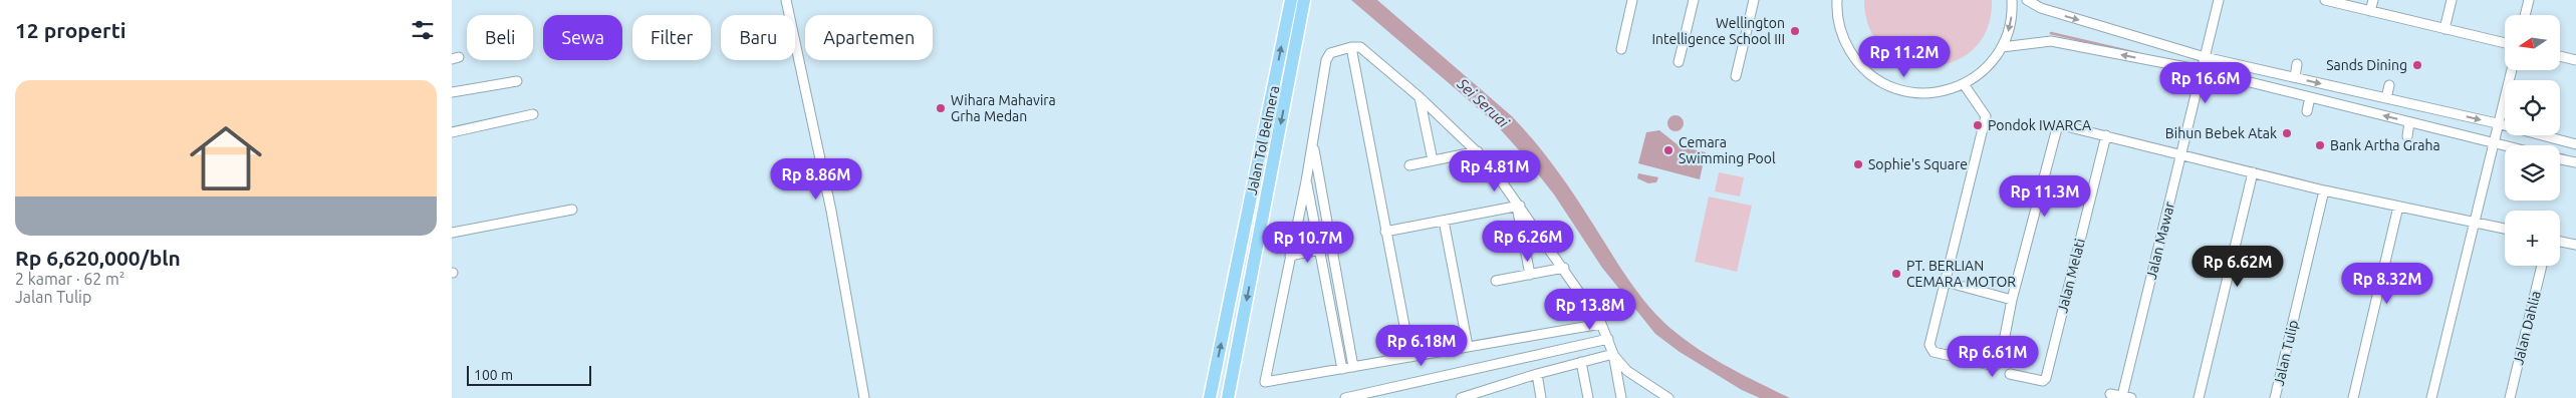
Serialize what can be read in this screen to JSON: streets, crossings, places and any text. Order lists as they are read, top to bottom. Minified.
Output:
{"streets":{"highway":["Jalan Tol Belmera"],"street":["Jalan Mawar","Jalan Melati","Jalan Dahlia","Jalan Tulip"]},"water":["Sei Seruai"],"places":["Wellington Intelligence School III","Sands Dining","Wihara Mahavira Grha Medan","Pondok IWARCA","Bihun Bebek Atak","Bank Artha Graha","Cemara Swimming Pool","Sophie's Square","PT. BERLIAN CEMARA MOTOR"],"scale_bar":"100 m","north":"left","page":{"heading":"12 properti","map_buttons":"+","chip":["Beli","Sewa","Filter","Baru","Apartemen"],"price":["Rp 11.2M","Rp 16.6M","Rp 4.81M","Rp 8.86M","Rp 11.3M","Rp 6.26M","Rp 10.7M","Rp 6.62M","Rp 8.32M","Rp 13.8M","Rp 6.18M","Rp 6.61M"],"list":[{"name":"Rp 6,620,000/bln","note":"2 kamar · 62 m² · Jalan Tulip"}],"scale":"100 m"}}
